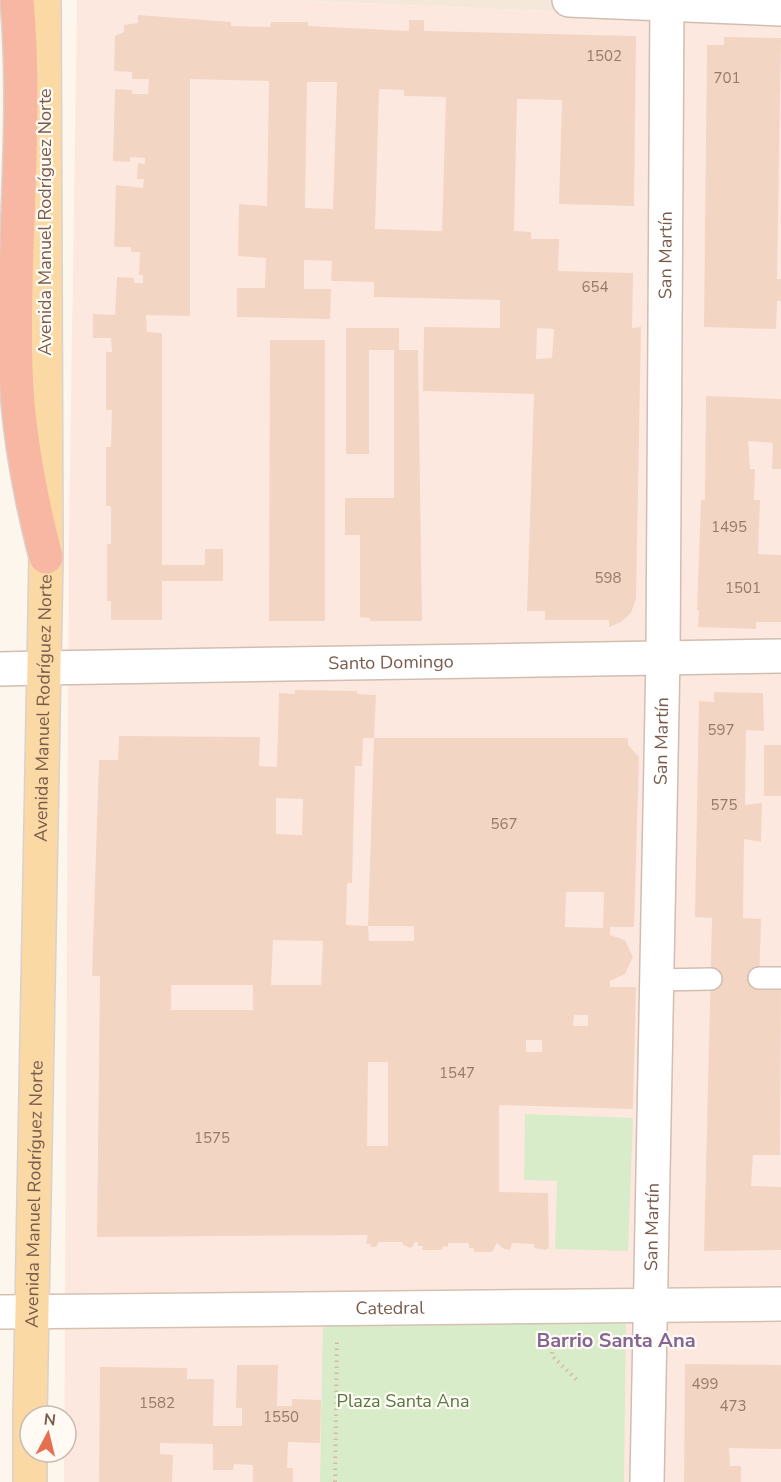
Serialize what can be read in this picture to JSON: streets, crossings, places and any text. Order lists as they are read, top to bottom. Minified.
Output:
{"streets":{"main road":["Avenida Manuel Rodríguez Norte"],"street":["San Martín","Santo Domingo","Catedral"]},"crossings":[["Avenida Manuel Rodríguez Norte","Santo Domingo"],["Avenida Manuel Rodríguez Norte","Catedral"],["San Martín","Santo Domingo"],["San Martín","Catedral"]],"districts":["Barrio Santa Ana"],"parks":["Plaza Santa Ana"],"house_numbers":["1502","701","654","1495","598","1501","597","575","567","1547","1575","499","1582","473","1550"],"north":"top"}
